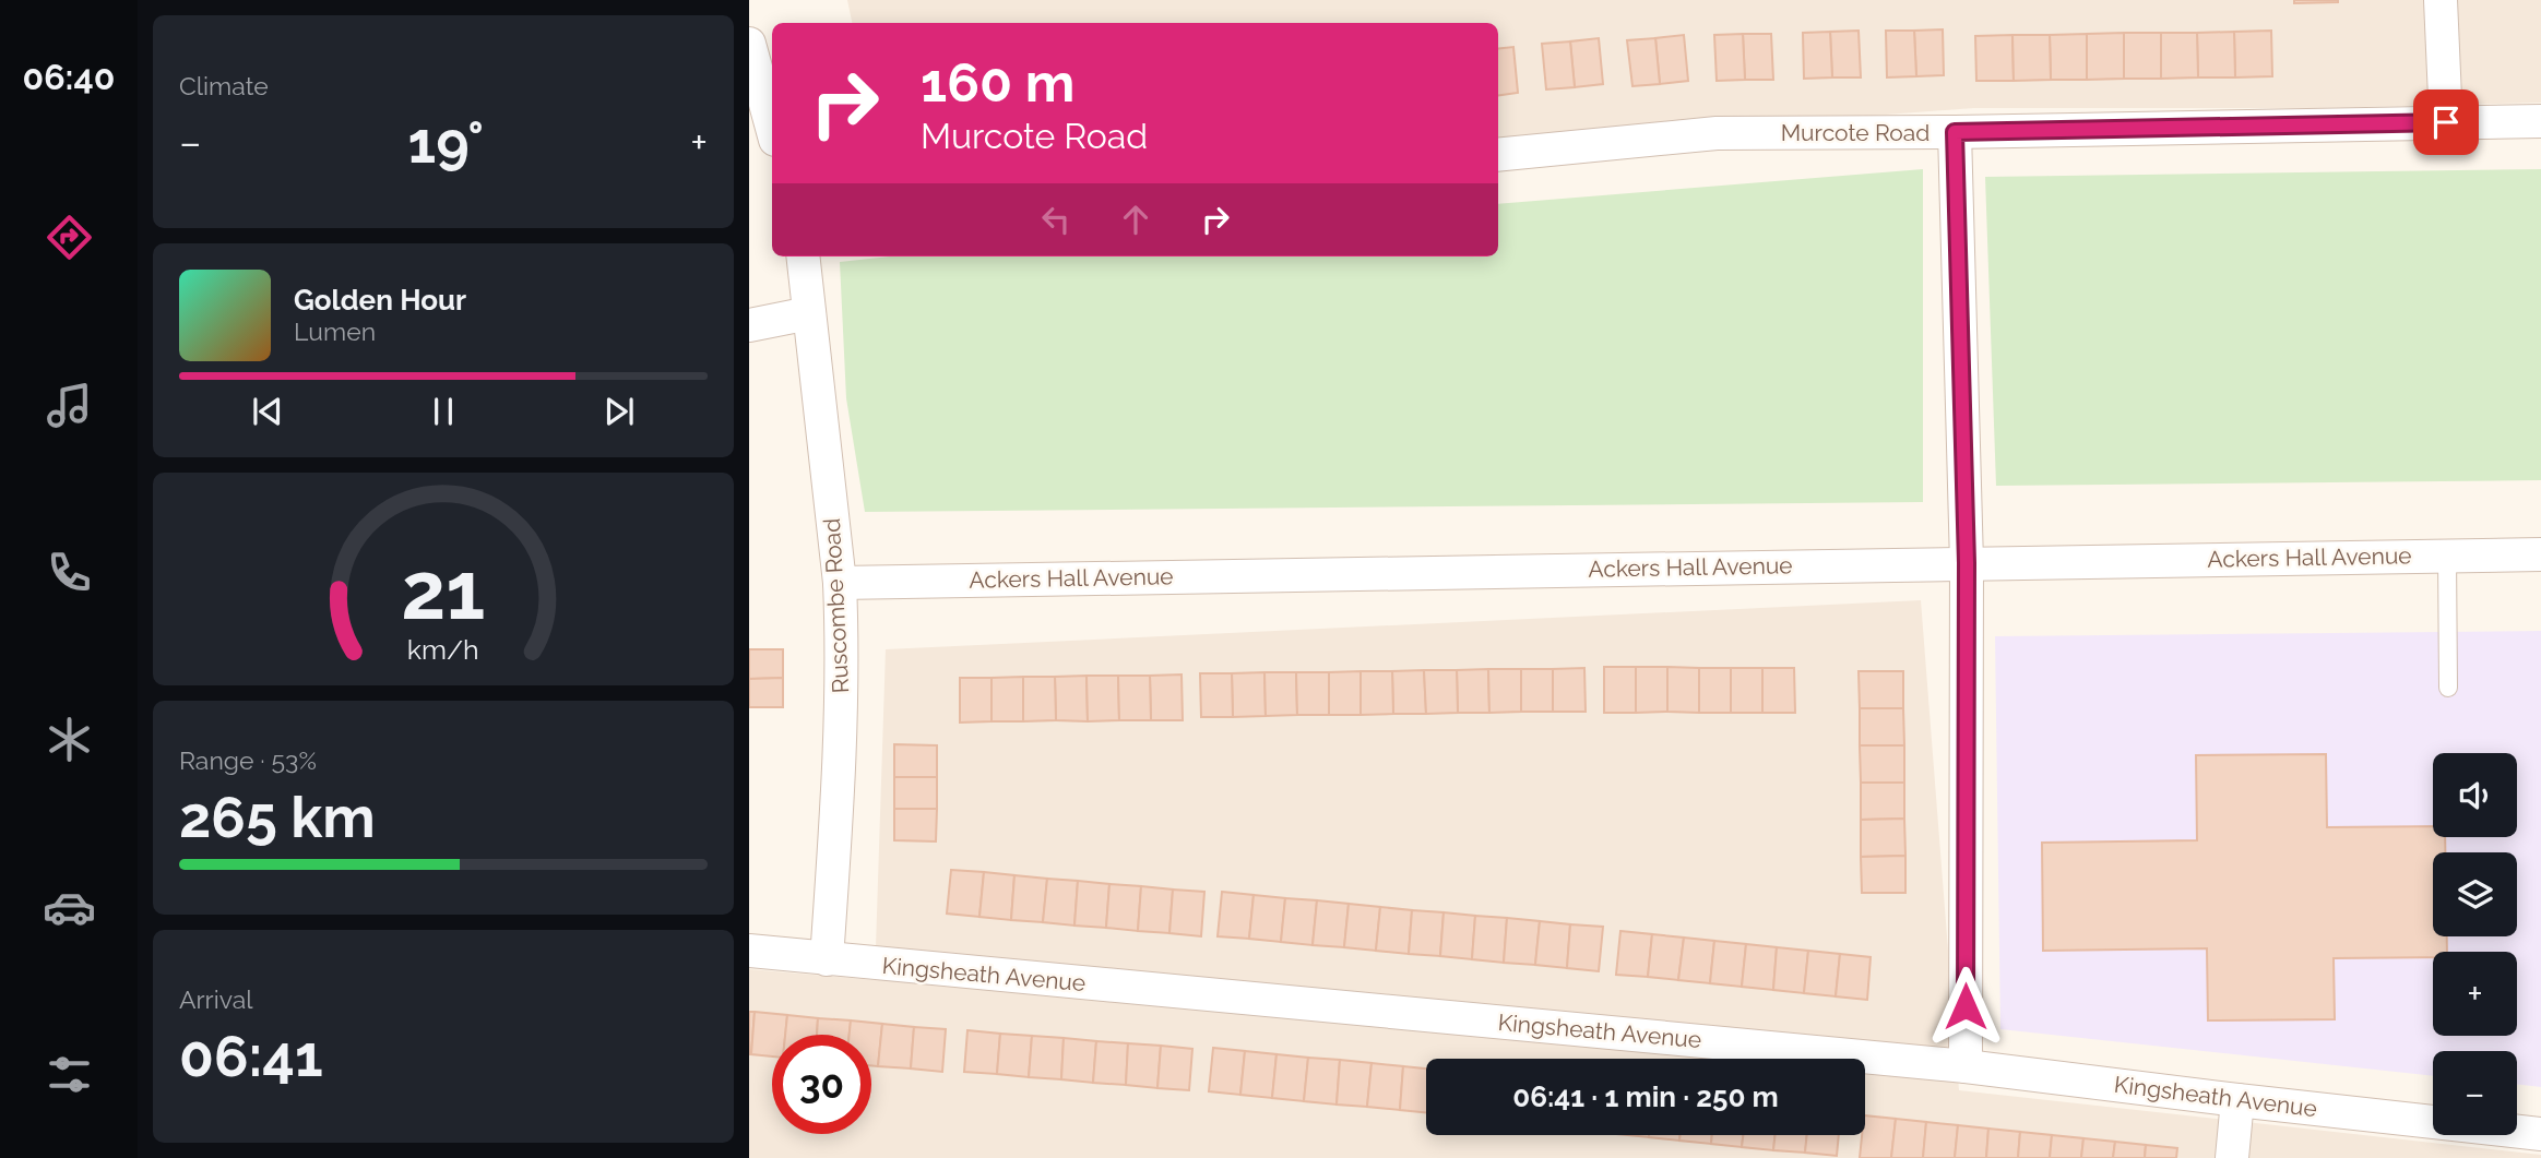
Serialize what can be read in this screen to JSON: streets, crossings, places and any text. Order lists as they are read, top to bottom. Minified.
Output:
{"streets":{"street":["Murcote Road","Ackers Hall Avenue","Ruscombe Road","Kingsheath Avenue"]},"crossings":[["Ackers Hall Avenue","Ruscombe Road"],["Ruscombe Road","Kingsheath Avenue"]],"page":{"tabs":"06:40","tile":["Climate",["Range · 53%","265 km"],["Arrival","06:41"]],"turn":["160 m","Murcote Road"],"heat":["−","19°","+"],"song":["Golden Hour","Lumen"],"map_buttons":["+","−"],"limit":"30","trip":"06:41 · 1 min · 250 m","gauge":["21","km/h"]}}
